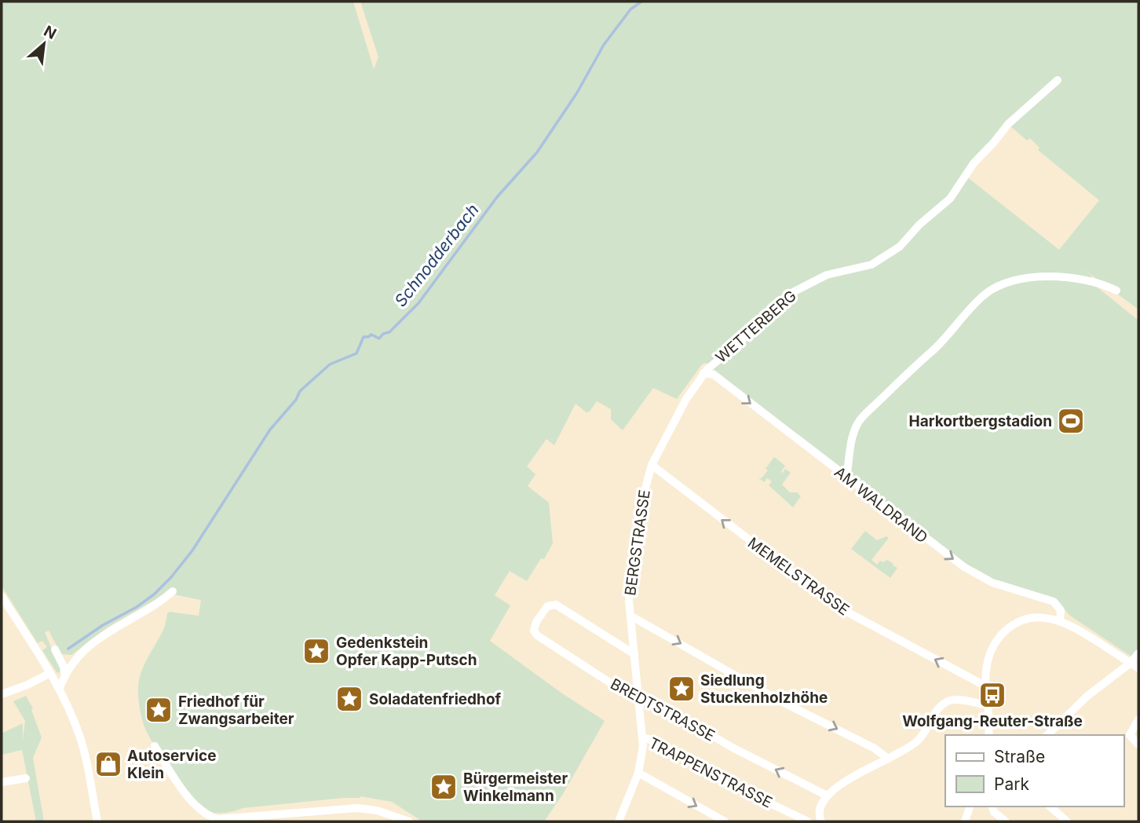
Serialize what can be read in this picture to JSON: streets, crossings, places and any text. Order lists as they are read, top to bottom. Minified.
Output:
{"streets":{"street":["WETTERBERG","AM WALDRAND","BERGSTRASSE","MEMELSTRASSE","BREDTSTRASSE","TRAPPENSTRASSE"]},"crossings":[["WETTERBERG","AM WALDRAND"],["WETTERBERG","BERGSTRASSE"],["AM WALDRAND","BERGSTRASSE"],["BERGSTRASSE","MEMELSTRASSE"],["BERGSTRASSE","BREDTSTRASSE"],["BERGSTRASSE","TRAPPENSTRASSE"]],"one_way":["AM WALDRAND","MEMELSTRASSE"],"water":["Schnodderbach"],"places":{"sports":["Harkortbergstadion"],"place":["Gedenkstein Opfer Kapp-Putsch","Siedlung Stuckenholzhöhe","Soladatenfriedhof","Friedhof für Zwangsarbeiter","Bürgermeister Winkelmann"],"bus stop":["Wolfgang-Reuter-Straße"],"shop":["Autoservice Klein"]},"legend":["Straße","Park"],"north":"top right"}
